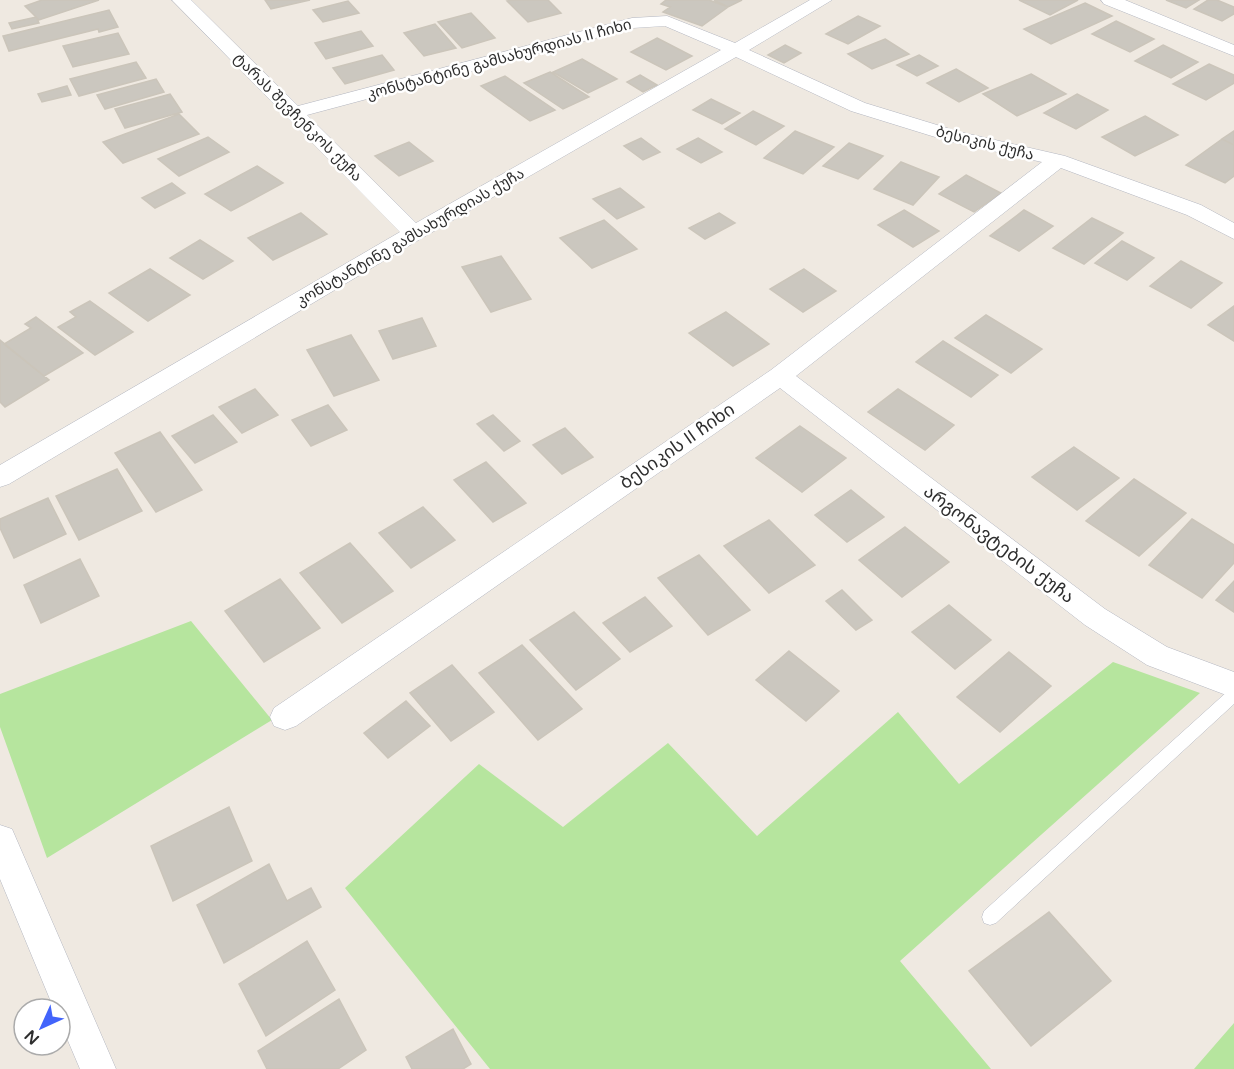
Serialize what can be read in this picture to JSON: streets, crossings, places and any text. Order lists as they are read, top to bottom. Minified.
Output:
{"streets":{"street":["კონსტანტინე გამსახურდიას II ჩიხი","ტარას შევჩენკოს ქუჩა","ბესიკის ქუჩა","კონსტანტინე გამსახურდიას ქუჩა","ბესიკის II ჩიხი","არგონავტების ქუჩა"]},"crossings":[["კონსტანტინე გამსახურდიას II ჩიხი","ტარას შევჩენკოს ქუჩა"],["კონსტანტინე გამსახურდიას II ჩიხი","ბესიკის ქუჩა"],["კონსტანტინე გამსახურდიას II ჩიხი","კონსტანტინე გამსახურდიას ქუჩა"],["ტარას შევჩენკოს ქუჩა","კონსტანტინე გამსახურდიას ქუჩა"],["ბესიკის ქუჩა","კონსტანტინე გამსახურდიას ქუჩა"],["ბესიკის ქუჩა","ბესიკის II ჩიხი"],["ბესიკის II ჩიხი","არგონავტების ქუჩა"]],"north":"bottom left"}
